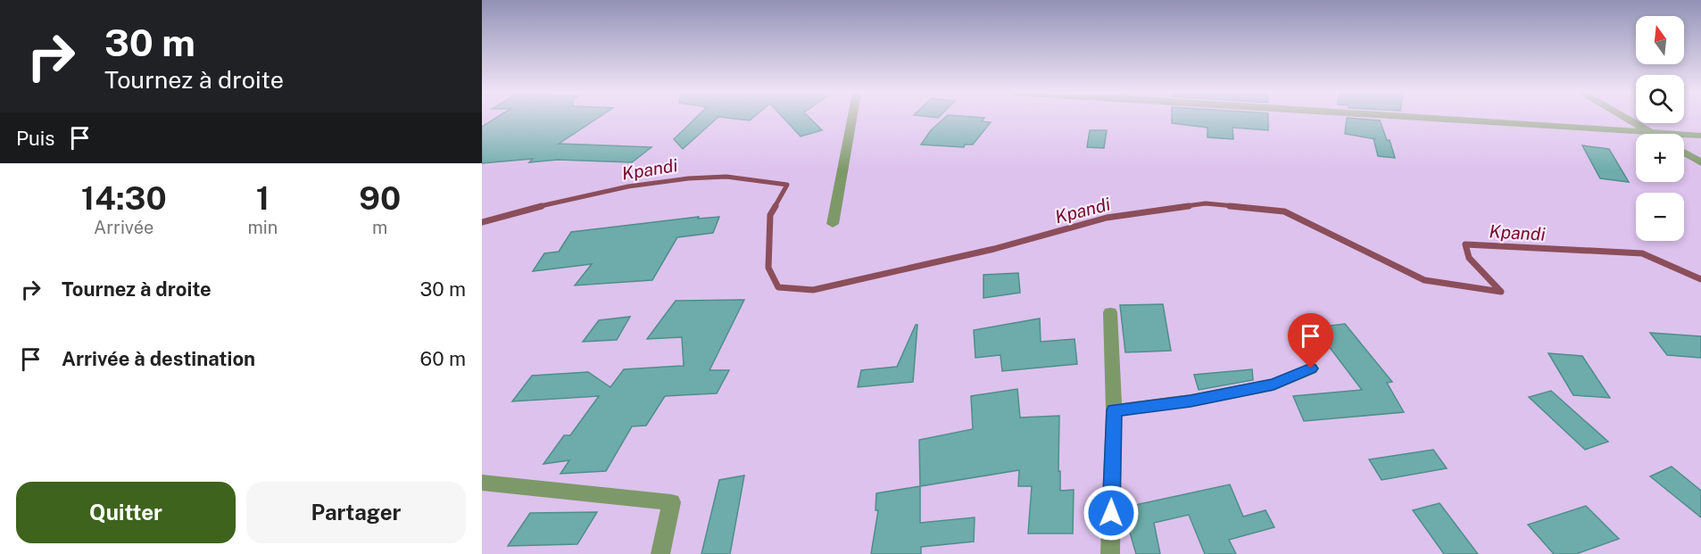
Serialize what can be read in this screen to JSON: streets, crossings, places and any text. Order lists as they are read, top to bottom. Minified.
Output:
{"water":["Kpandi"],"north":"top","page":{"turn":["30 m","Tournez à droite"],"map_buttons":["+","−"],"then":"Puis","eta":["14:30","Arrivée","1","min","90","m"],"list":[{"name":"Tournez à droite","value":"30 m"},{"name":"Arrivée à destination","value":"60 m"}],"buttons":["Quitter","Partager"]}}
